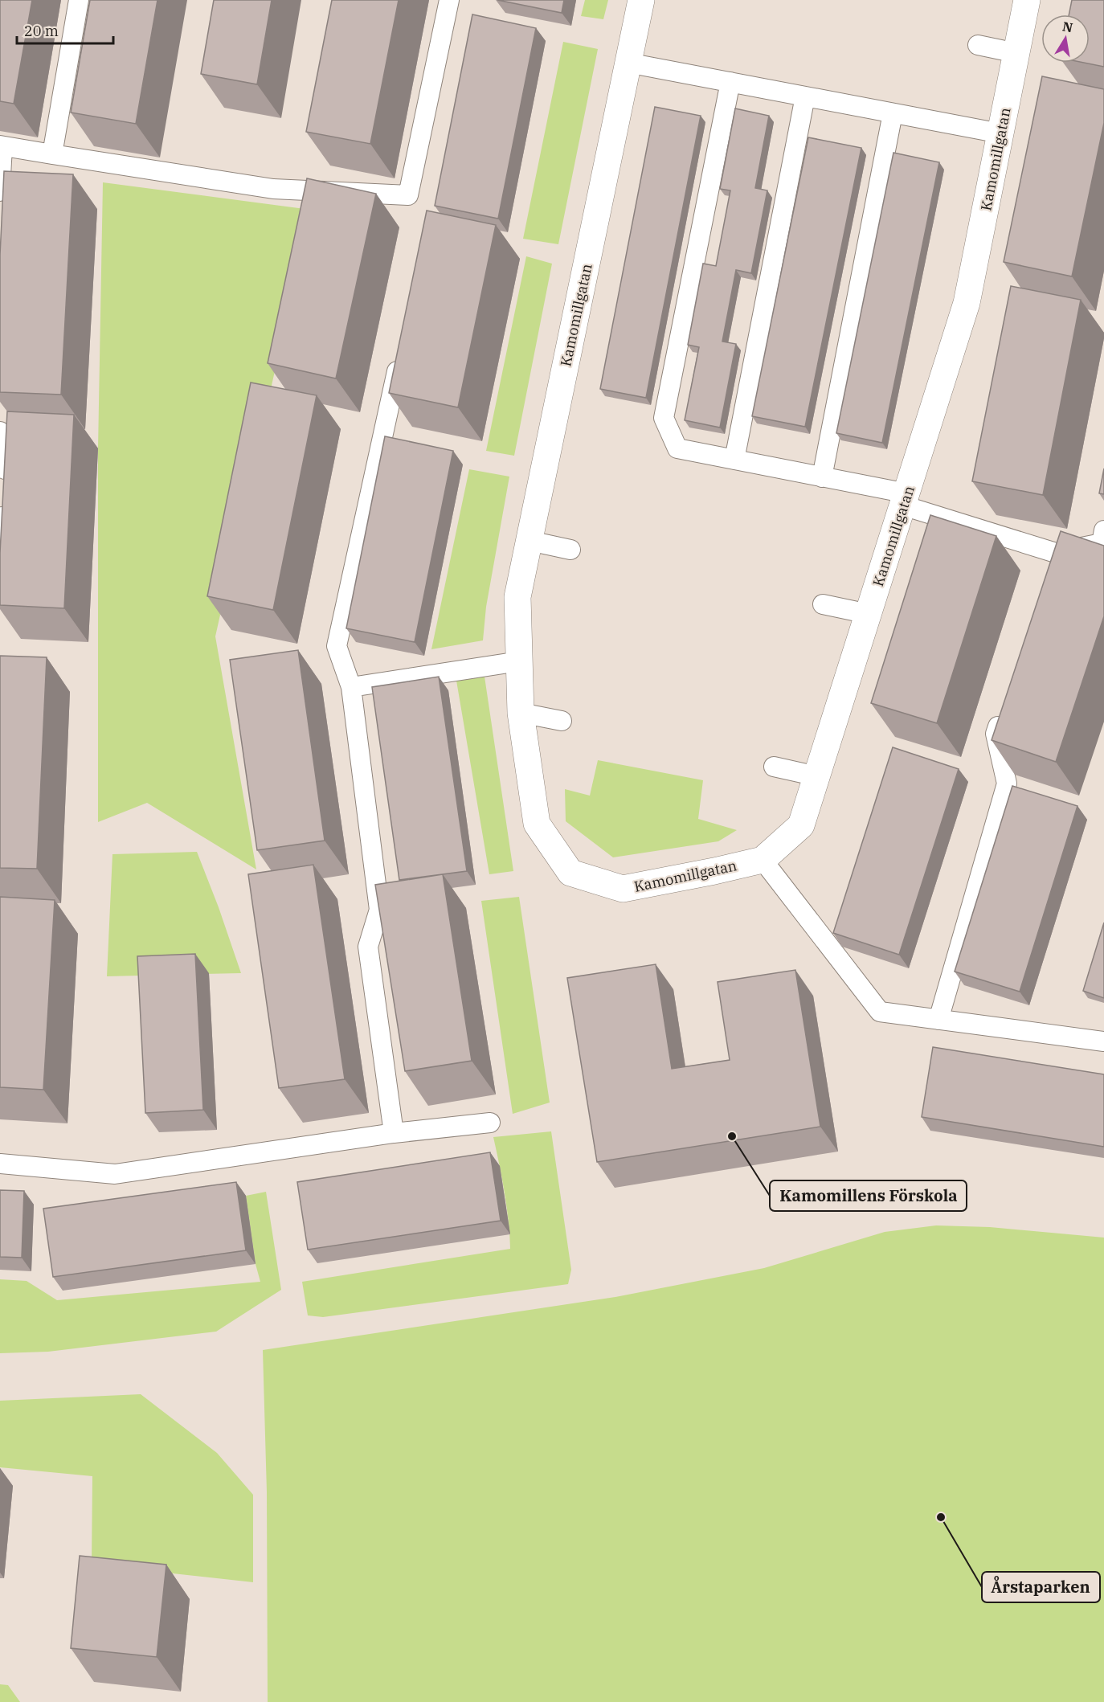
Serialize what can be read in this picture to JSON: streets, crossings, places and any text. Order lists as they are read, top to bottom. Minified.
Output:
{"streets":{"street":["Kamomillgatan"]},"places":["Kamomillens Förskola","Årstaparken"],"scale_bar":"20 m","north":"top"}
